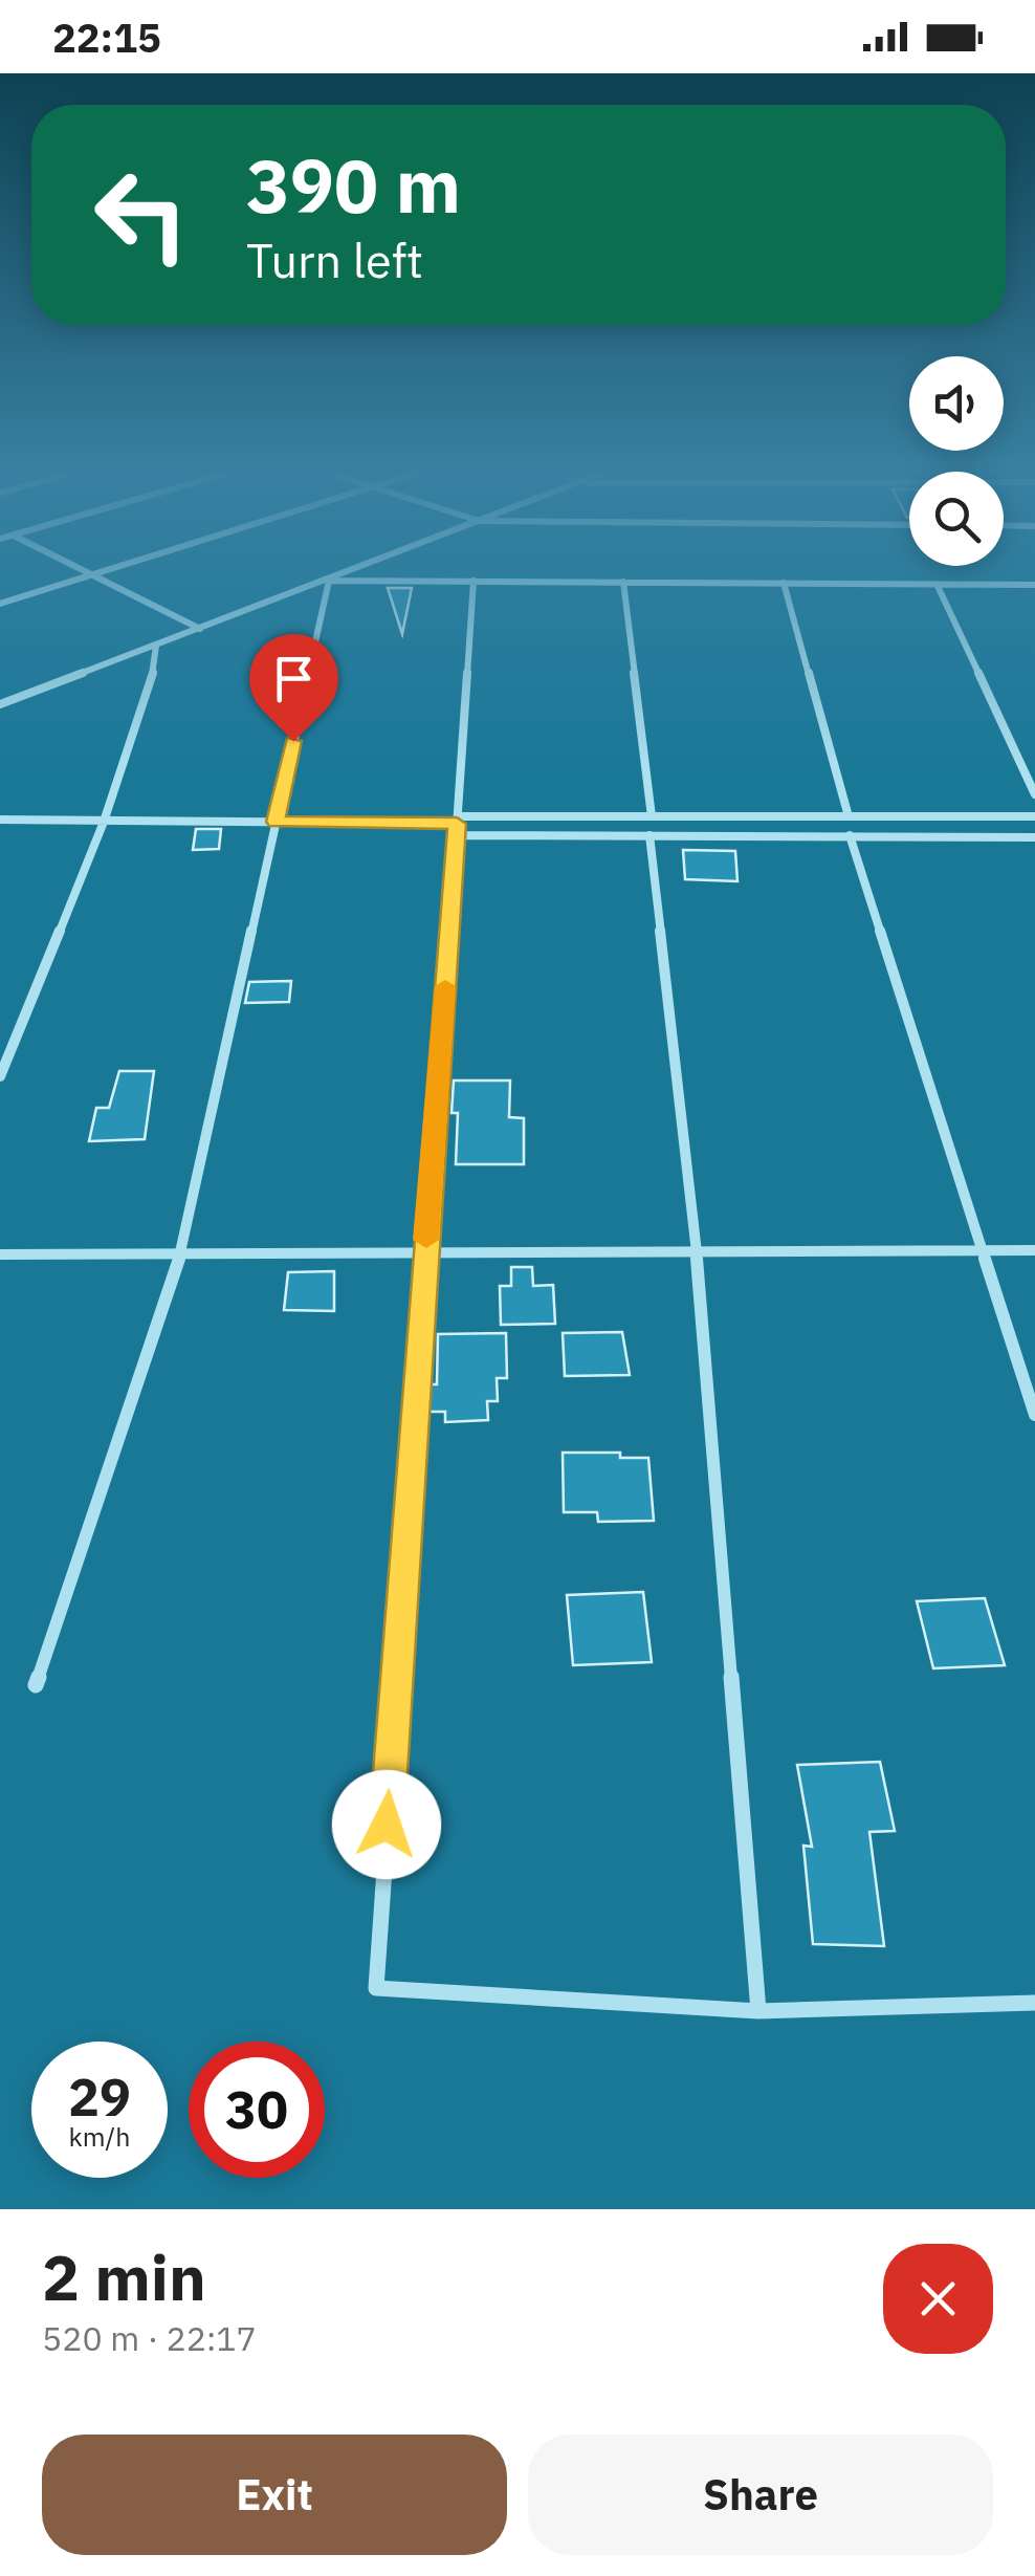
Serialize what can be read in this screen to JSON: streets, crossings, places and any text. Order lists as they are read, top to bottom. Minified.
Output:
{"page":{"status":"22:15","turn":["390 m","Turn left"],"speed":"29 km/h","limit":"30","heading":["2 min","520 m · 22:17"],"buttons":["Exit","Share"]}}
